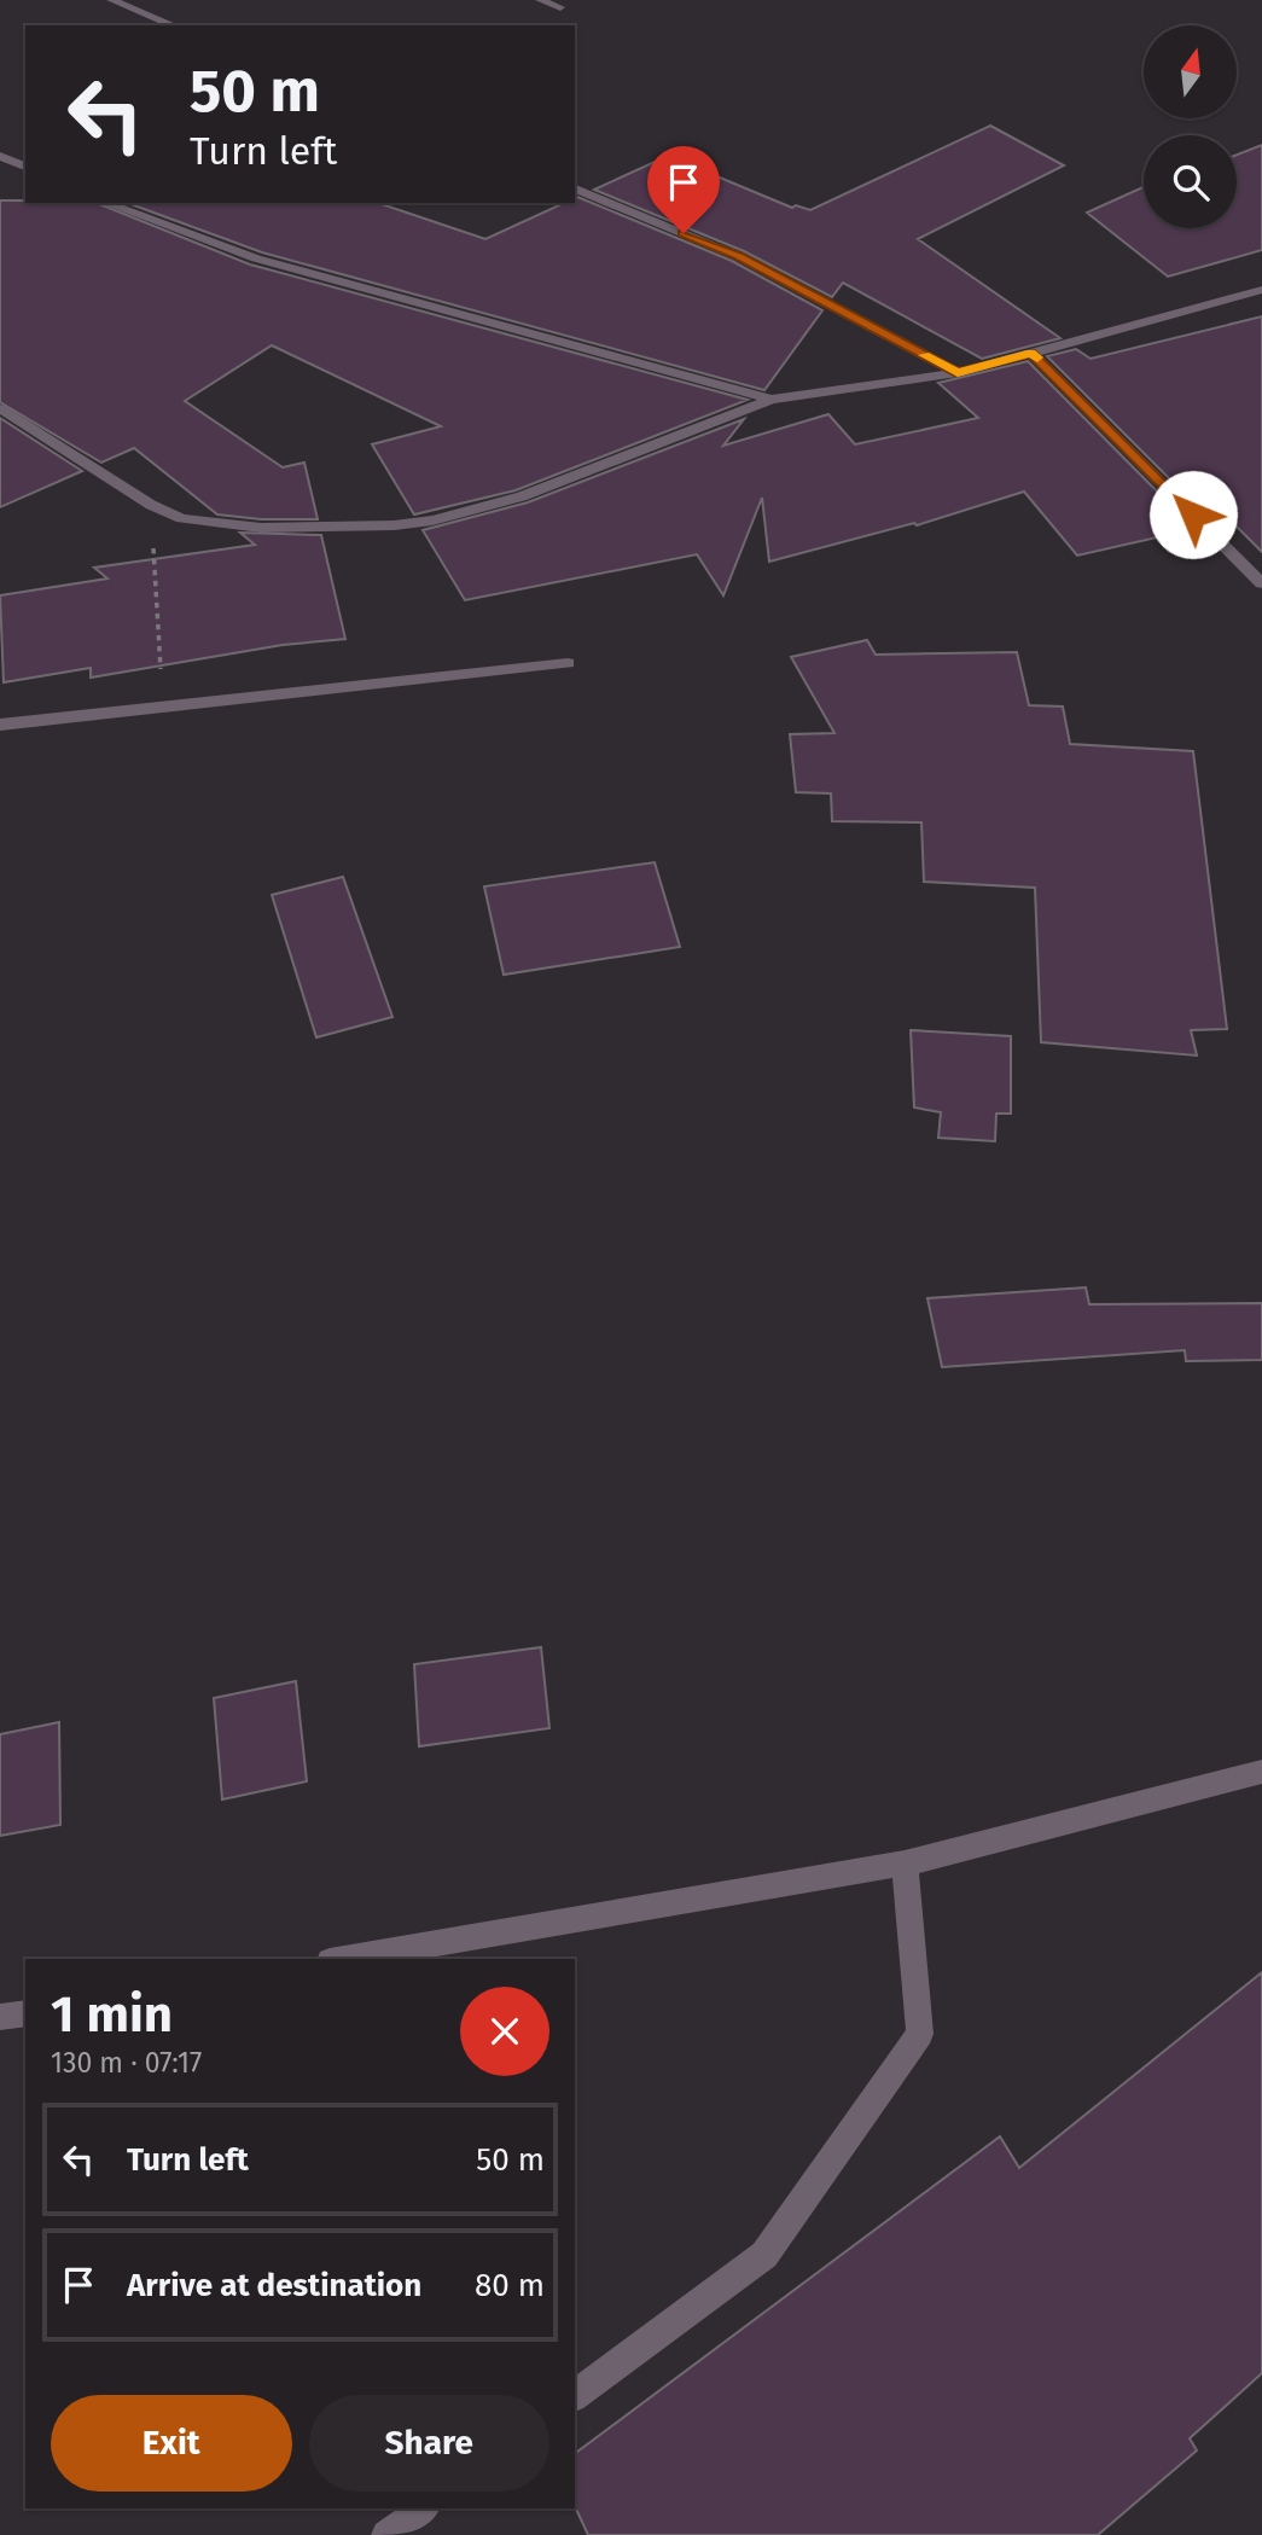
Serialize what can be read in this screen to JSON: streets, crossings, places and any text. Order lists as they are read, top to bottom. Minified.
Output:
{"north":"top","page":{"turn":["50 m","Turn left"],"heading":["1 min","130 m · 07:17"],"list":[{"name":"Turn left","value":"50 m"},{"name":"Arrive at destination","value":"80 m"}],"buttons":["Exit","Share"]}}
